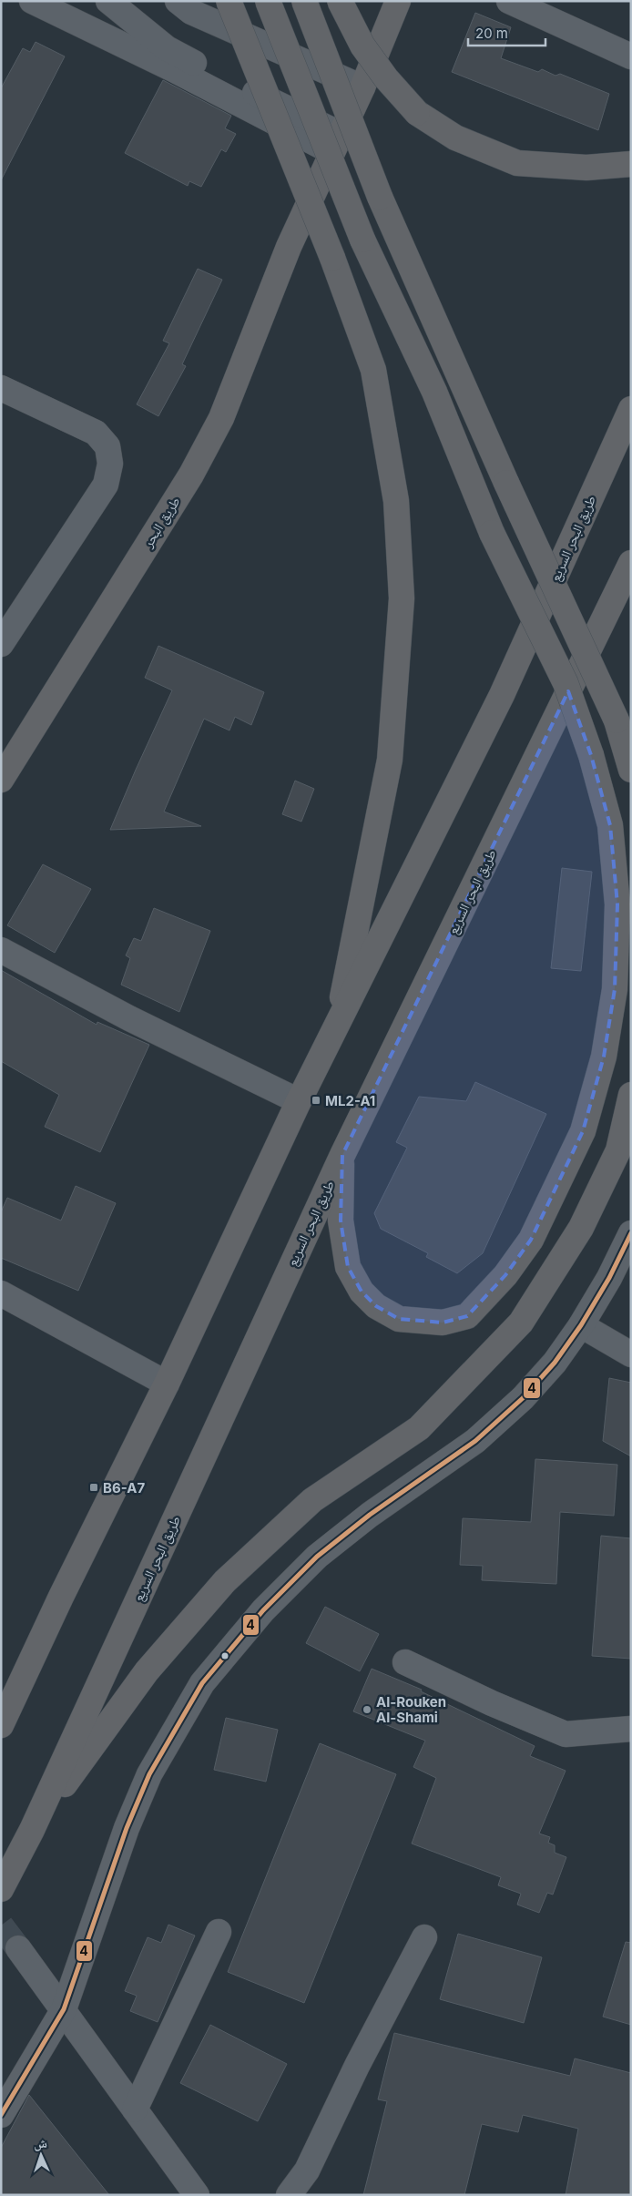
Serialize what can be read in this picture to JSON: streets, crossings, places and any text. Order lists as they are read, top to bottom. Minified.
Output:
{"streets":{"highway":["طريق البحر","طريق البحر السريع"]},"places":{"transit":["ML2-A1","B6-A7"],"other":["Al-Rouken Al-Shami"]},"lines":["transit line 4"],"scale_bar":"20 m","north":"top"}
